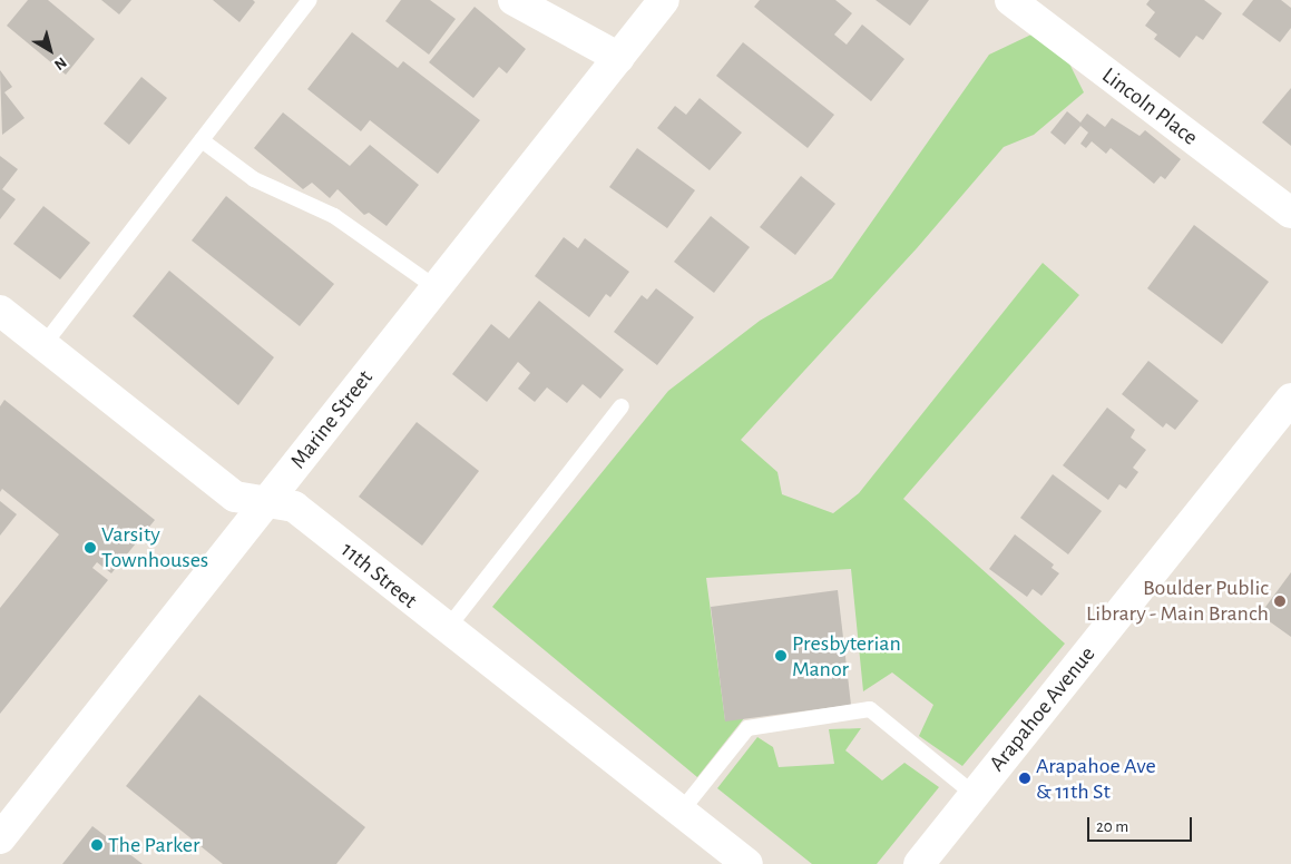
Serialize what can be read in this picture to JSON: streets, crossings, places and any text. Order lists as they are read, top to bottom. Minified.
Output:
{"streets":{"street":["Lincoln Place","Marine Street","11th Street","Arapahoe Avenue"]},"crossings":[["Marine Street","11th Street"]],"places":["Varsity Townhouses","Boulder Public Library - Main Branch","Presbyterian Manor","Arapahoe Ave & 11th St","The Parker"],"scale_bar":"20 m","north":"bottom right"}
